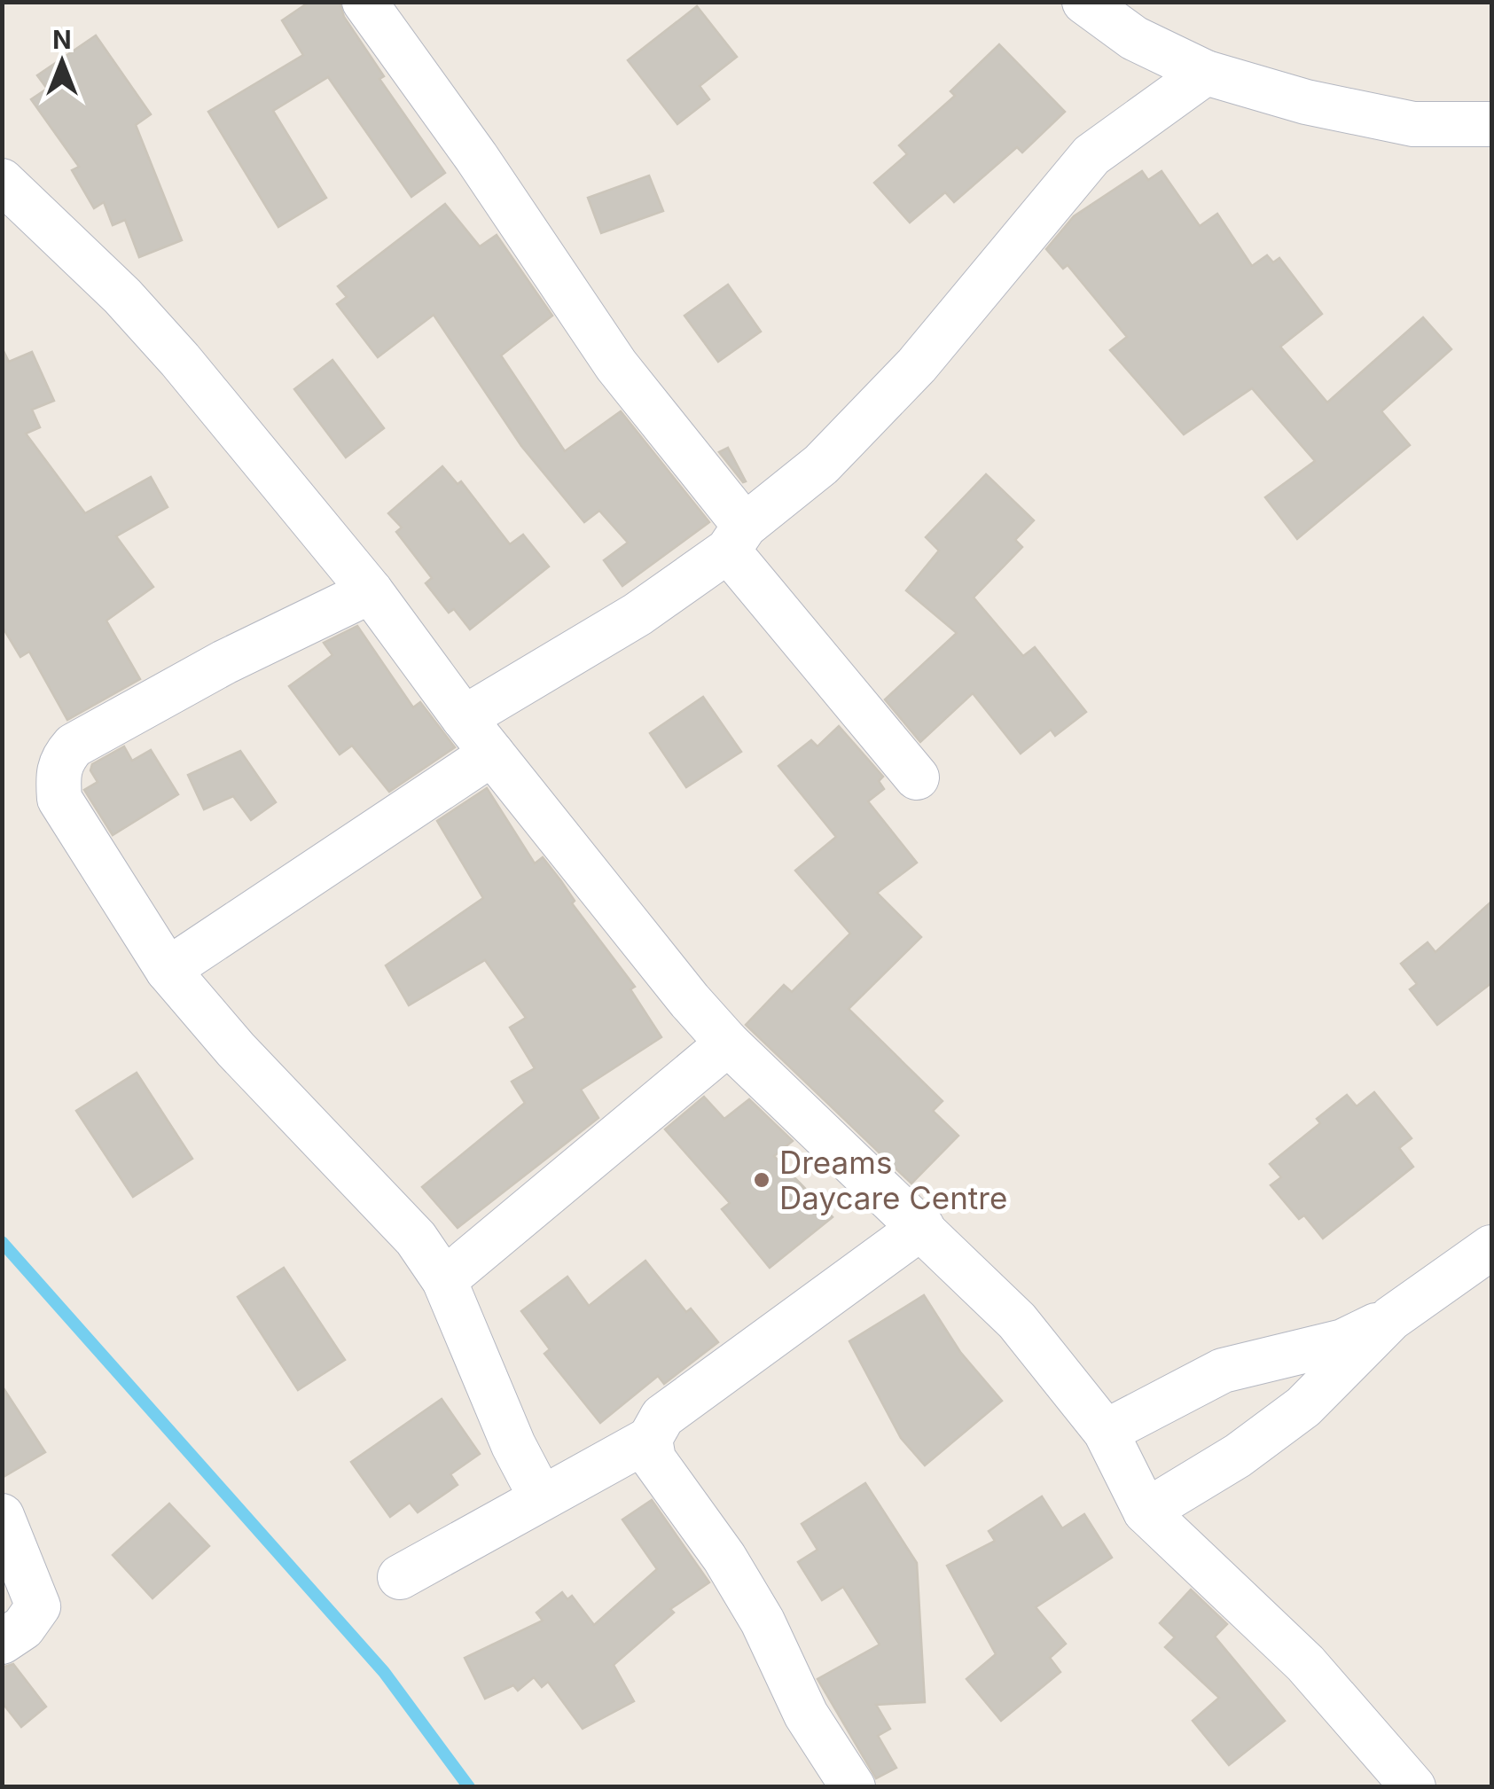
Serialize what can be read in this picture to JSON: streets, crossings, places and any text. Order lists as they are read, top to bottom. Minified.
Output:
{"places":["Dreams Daycare Centre"],"north":"top"}
